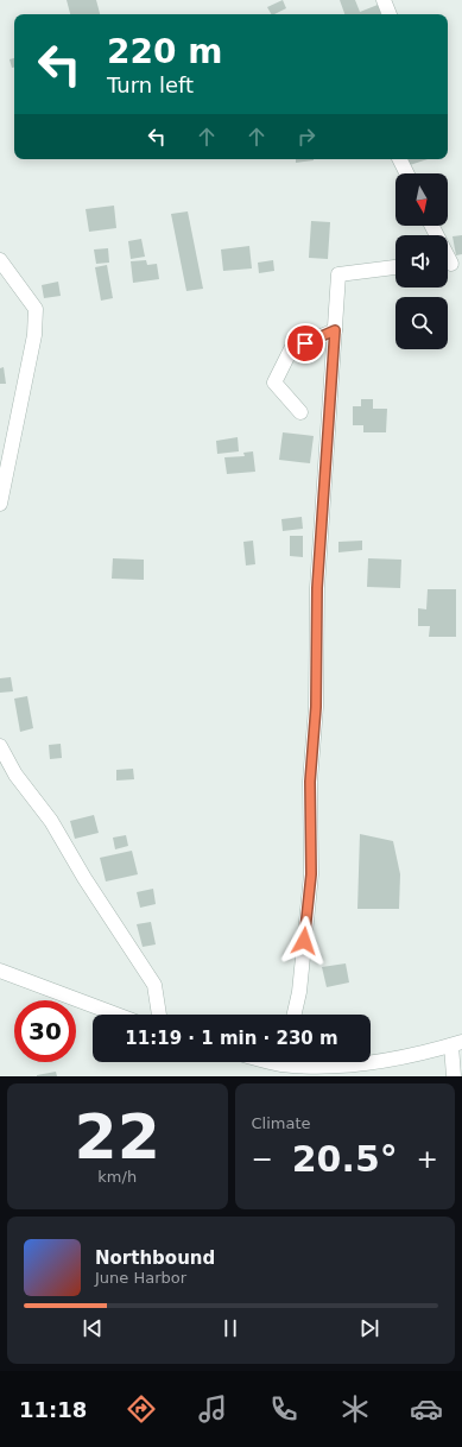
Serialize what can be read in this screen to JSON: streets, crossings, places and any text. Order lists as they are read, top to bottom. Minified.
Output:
{"north":"bottom","page":{"turn":["220 m","Turn left"],"limit":"30","trip":"11:19 · 1 min · 230 m","tile":[["22","km/h"],"Climate"],"heat":["−","20.5°","+"],"song":["Northbound","June Harbor"],"tabs":"11:18"}}
